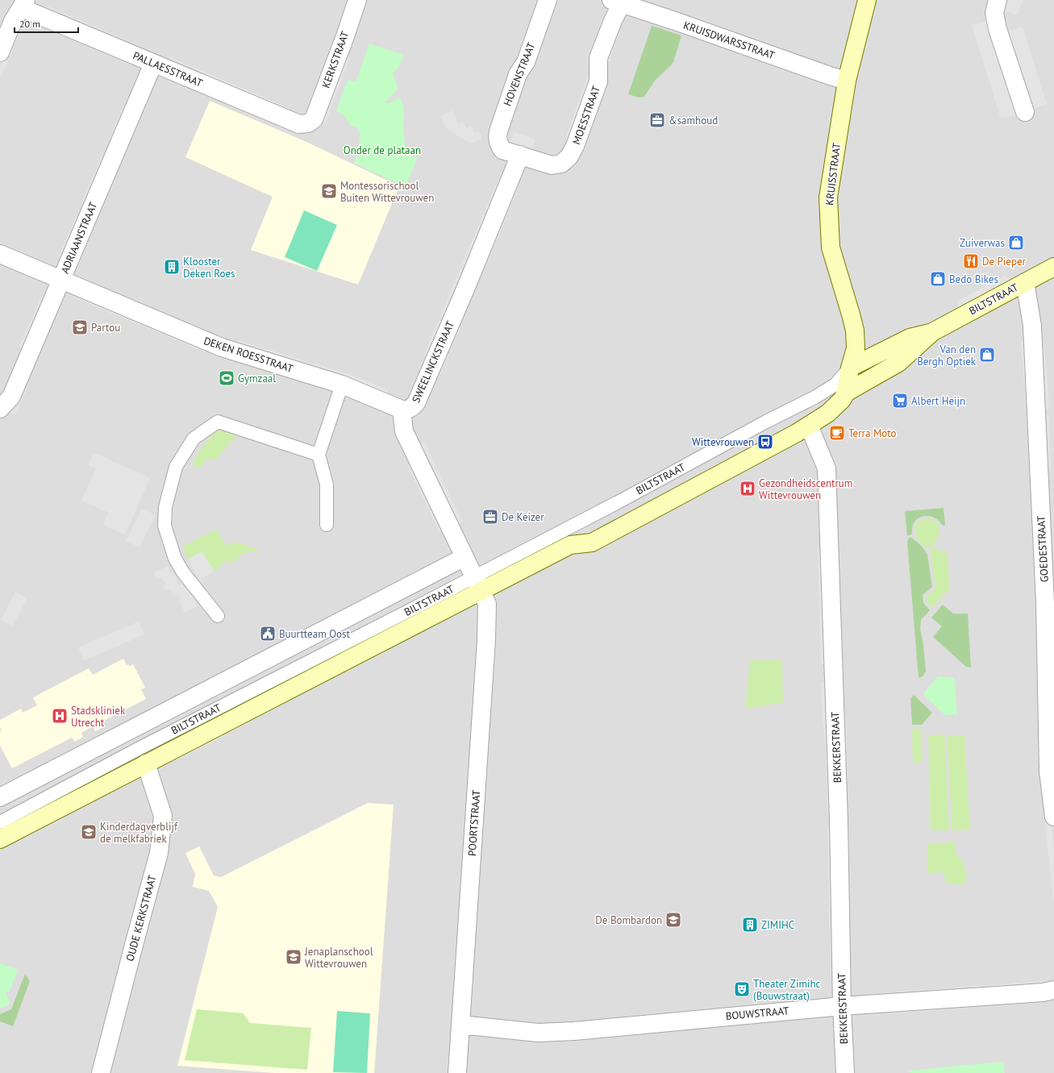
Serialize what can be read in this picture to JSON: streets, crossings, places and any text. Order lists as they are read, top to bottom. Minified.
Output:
{"streets":{"street":["KRUISDWARSSTRAAT","KERKSTRAAT","PALLAESSTRAAT","HOVENSTRAAT","MOESSTRAAT","KRUISSTRAAT","ADRIAANSTRAAT","BILTSTRAAT","DEKEN ROESSTRAAT","SWEELINCKSTRAAT","GOEDESTRAAT","BEKKERSTRAAT","POORTSTRAAT","OUDE KERKSTRAAT","BOUWSTRAAT"]},"crossings":[["KRUISDWARSSTRAAT","MOESSTRAAT"],["KRUISDWARSSTRAAT","KRUISSTRAAT"],["KERKSTRAAT","PALLAESSTRAAT"],["PALLAESSTRAAT","ADRIAANSTRAAT"],["HOVENSTRAAT","MOESSTRAAT"],["HOVENSTRAAT","SWEELINCKSTRAAT"],["MOESSTRAAT","SWEELINCKSTRAAT"],["KRUISSTRAAT","BILTSTRAAT"],["ADRIAANSTRAAT","DEKEN ROESSTRAAT"],["BILTSTRAAT","SWEELINCKSTRAAT"],["BILTSTRAAT","GOEDESTRAAT"],["BILTSTRAAT","BEKKERSTRAAT"],["BILTSTRAAT","POORTSTRAAT"],["BILTSTRAAT","OUDE KERKSTRAAT"],["DEKEN ROESSTRAAT","SWEELINCKSTRAAT"],["SWEELINCKSTRAAT","POORTSTRAAT"],["BEKKERSTRAAT","BOUWSTRAAT"],["POORTSTRAAT","BOUWSTRAAT"]],"parks":["Onder de plataan"],"places":{"office":["&samhoud","De Keizer"],"school or university":["Montessorischool Buiten Wittevrouwen","Partou","Kinderdagverblijf de melkfabriek","De Bombardon","Jenaplanschool Wittevrouwen"],"shop":["Zuiverwas","Bedo Bikes","Van den Bergh Optiek"],"restaurant":["De Pieper"],"building":["Klooster Deken Roes","ZIMIHC"],"sports":["Gymzaal"],"supermarket":["Albert Heijn"],"cafe":["Terra Moto"],"bus stop":["Wittevrouwen"],"hospital":["Gezondheidscentrum Wittevrouwen","Stadskliniek Utrecht"],"public building":["Buurtteam Oost"],"theatre":["Theater Zimihc (Bouwstraat)"]},"scale_bar":"20 m"}
